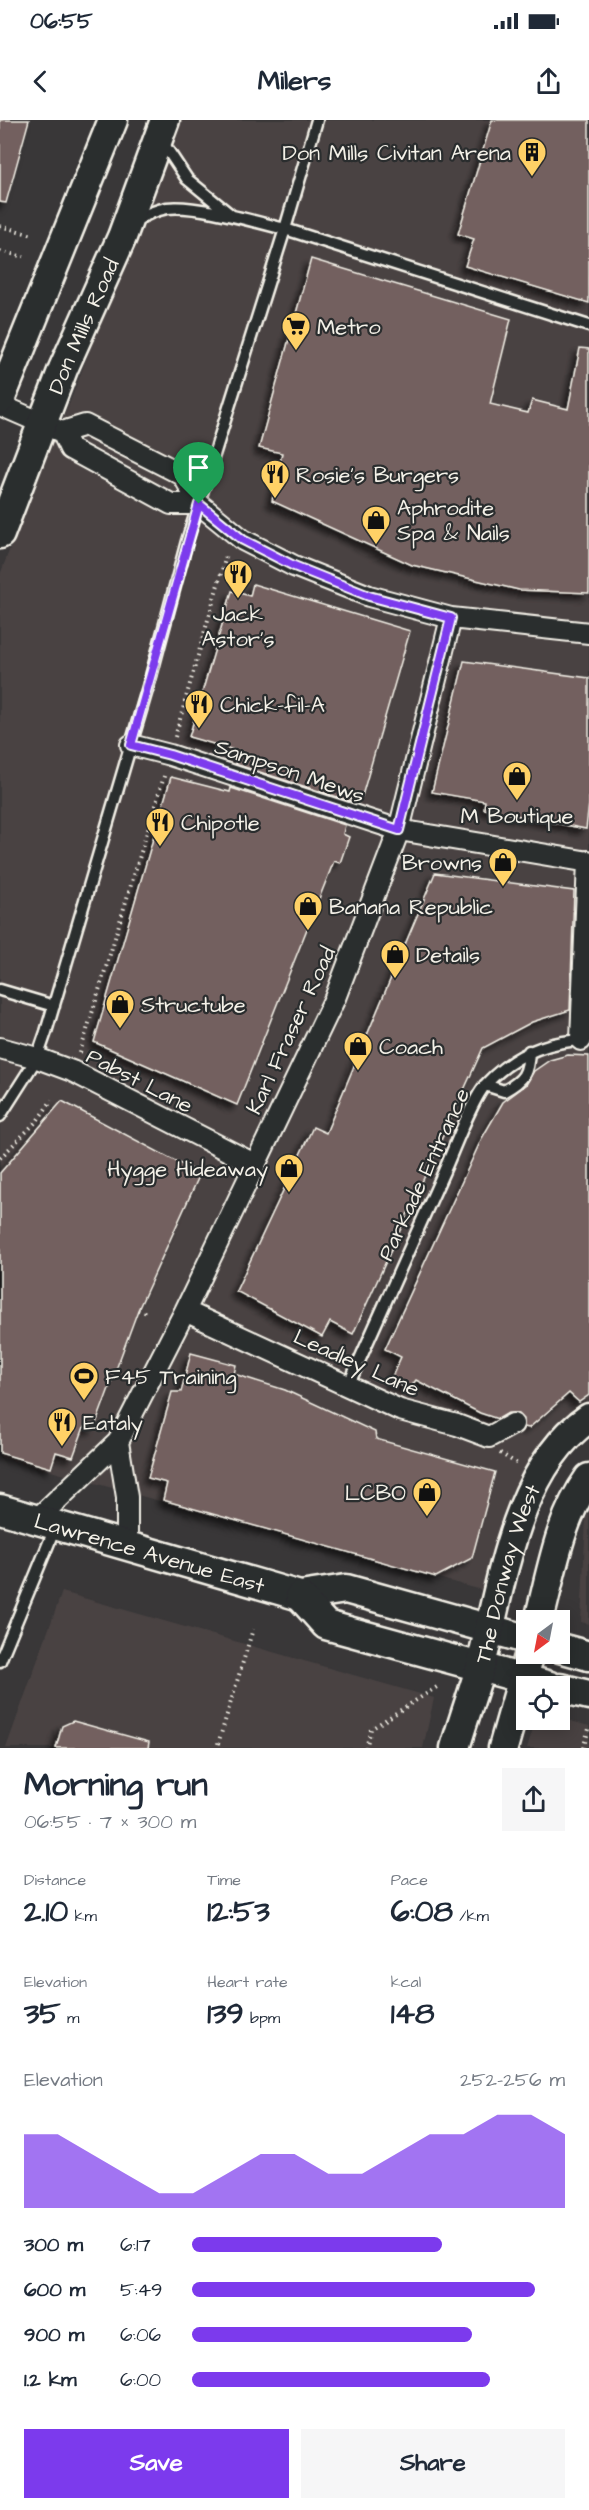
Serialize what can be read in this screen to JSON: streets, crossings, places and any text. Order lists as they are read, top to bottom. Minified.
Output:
{"streets":{"main road":["Don Mills Road","Lawrence Avenue East","The Donway West"],"street":["Sampson Mews","Karl Fraser Road","Pabst Lane","Leadley Lane"],"lane":["Parkade Entrance"]},"crossings":[["Sampson Mews","Karl Fraser Road"],["Karl Fraser Road","Pabst Lane"],["Karl Fraser Road","Leadley Lane"],["Karl Fraser Road","Lawrence Avenue East"],["Parkade Entrance","Leadley Lane"],["Lawrence Avenue East","The Donway West"]],"places":{"building":["Don Mills Civitan Arena"],"supermarket":["Metro"],"restaurant":["Rosie’s Burgers","Jack Astor's","Chick-fil-A","Chipotle","Eataly"],"shop":["Aphrodite Spa & Nails","M Boutique","Browns","Banana Republic","Details","Structube","Coach","Hygge Hideaway","LCBO"],"sports":["F45 Training"]},"north":"bottom left","page":{"status":"06:55","header":"Milers","heading":["Morning run","06:55 · 7 × 300 m"],"stats":[["Distance","2.10 km"],["Time","12:53"],["Pace","6:08 /km"],["Elevation","35 m"],["Heart rate","139 bpm"],["kcal","148"]],"chart":["Elevation","252–256 m"],"list":[{"name":"300 m","note":"6:17"},{"name":"600 m","note":"5:49"},{"name":"900 m","note":"6:06"},{"name":"1.2 km","note":"6:00"}],"buttons":["Save","Share"]}}
